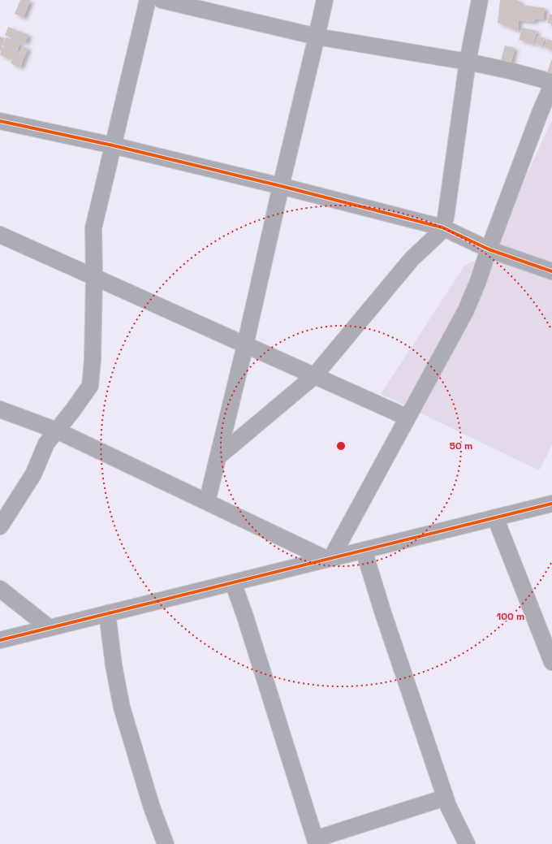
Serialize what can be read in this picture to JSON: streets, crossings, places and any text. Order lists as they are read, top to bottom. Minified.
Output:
{"rings":["50 m","100 m"]}
